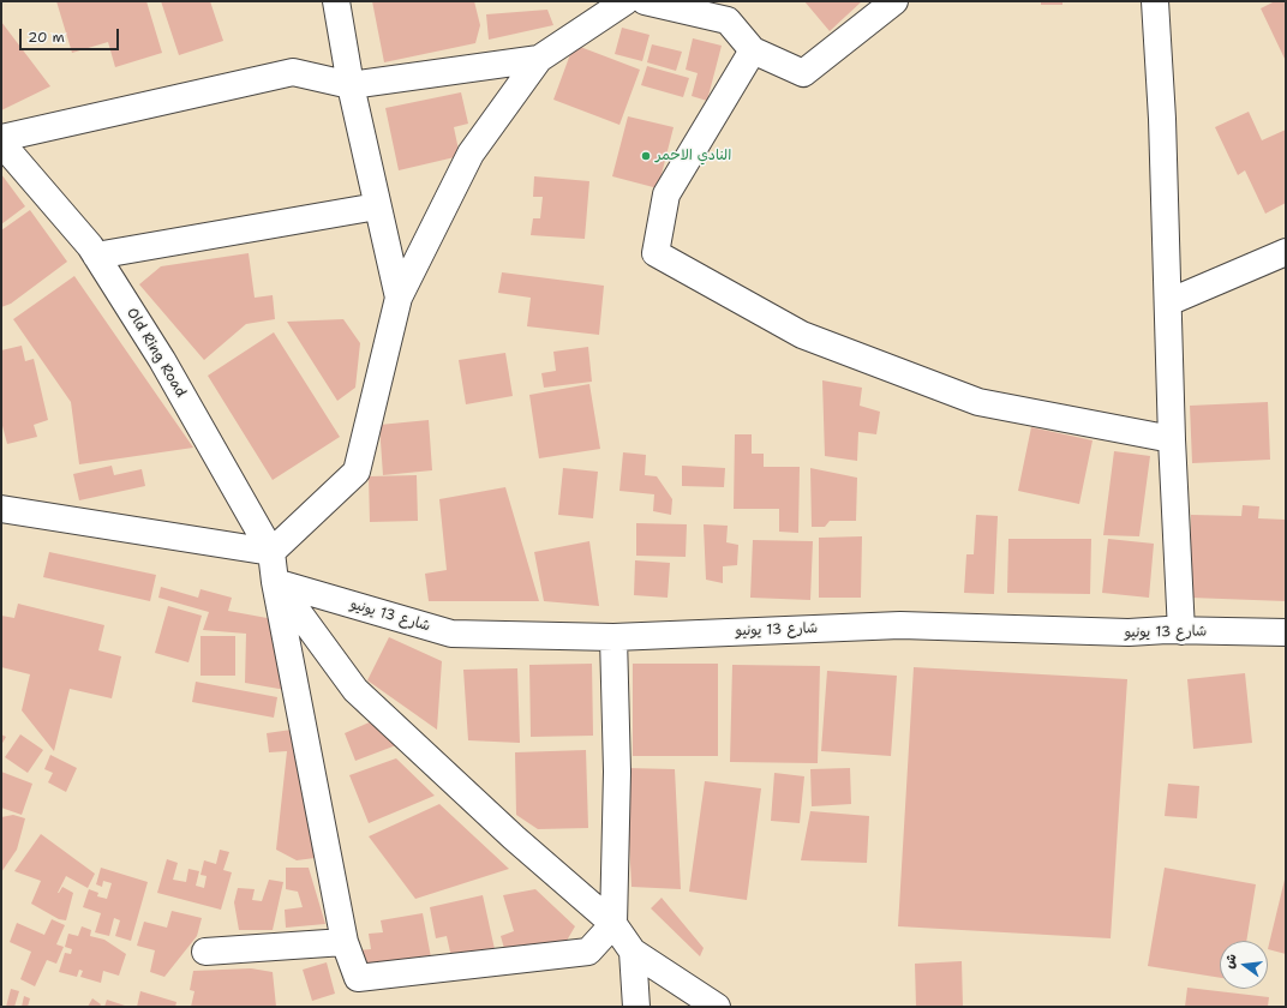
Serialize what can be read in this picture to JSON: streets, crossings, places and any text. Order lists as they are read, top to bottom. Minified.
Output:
{"streets":{"street":["Old Ring Road","شارع 13 يونيو"]},"crossings":[["Old Ring Road","شارع 13 يونيو"]],"places":["النادي الاحمر"],"scale_bar":"20 m","north":"left"}
